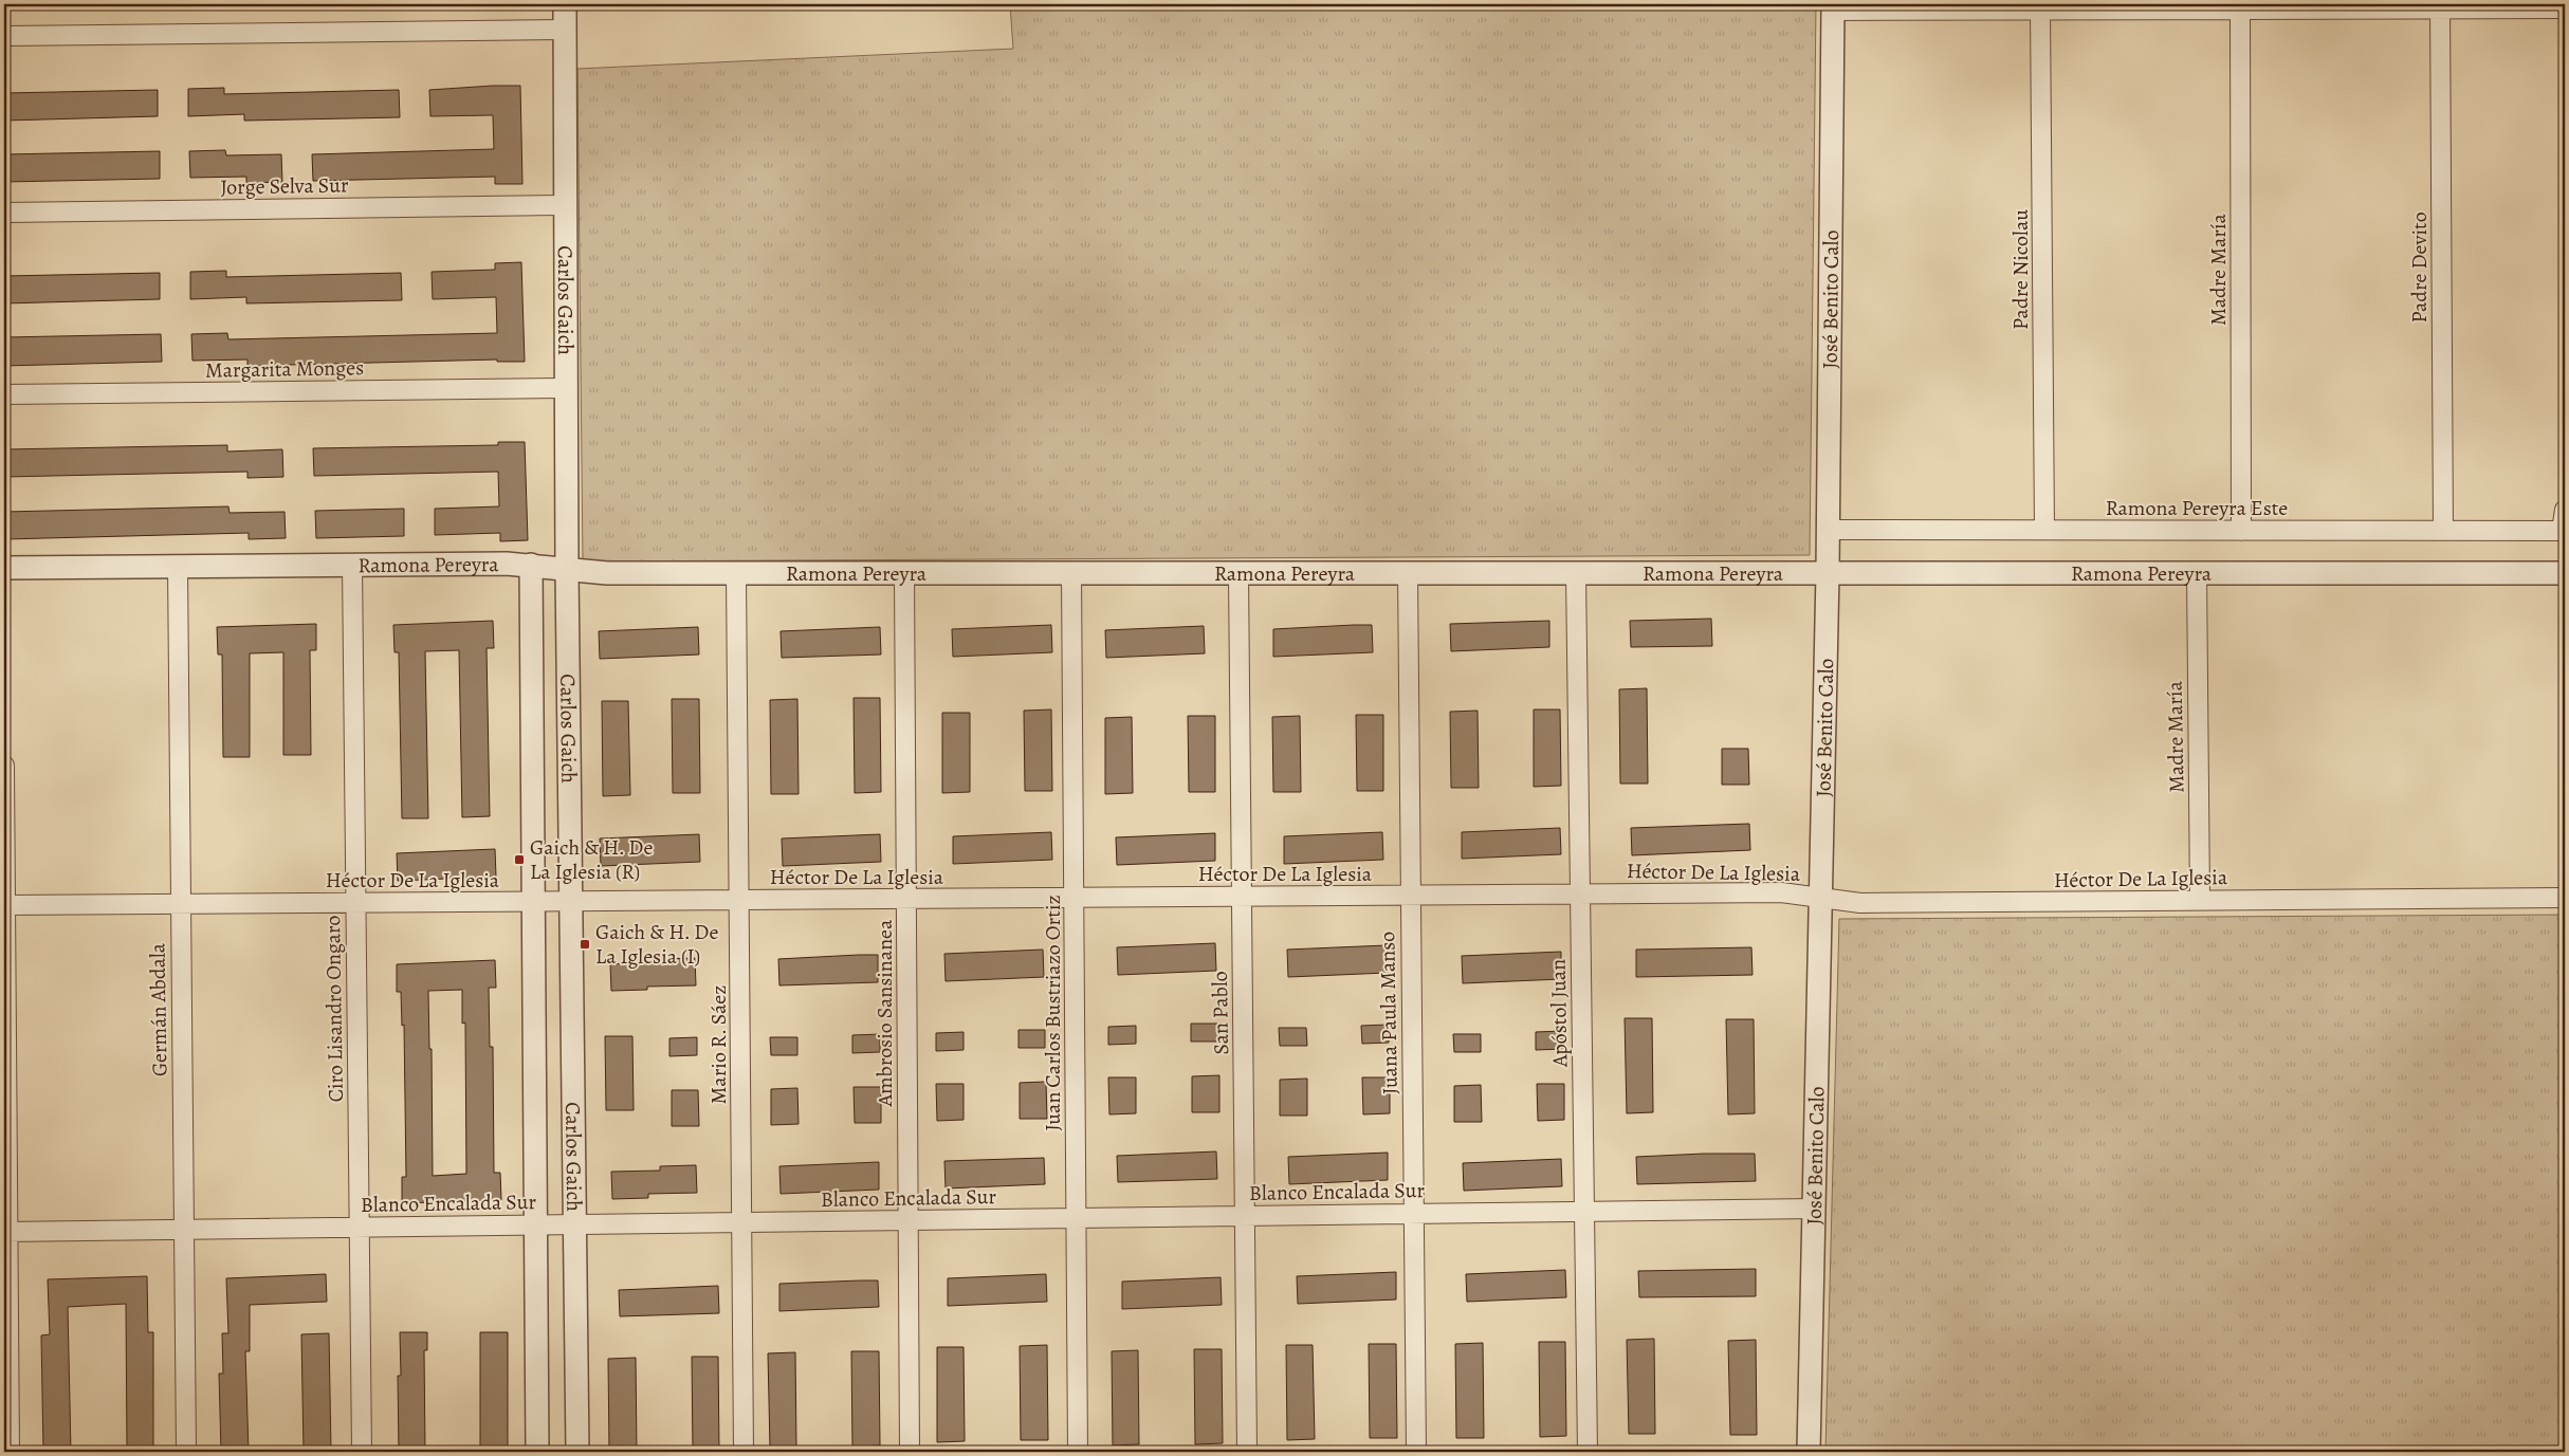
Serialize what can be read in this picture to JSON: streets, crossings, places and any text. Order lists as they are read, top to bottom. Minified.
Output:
{"streets":{"street":["Jorge Selva Sur","Padre Devito","Padre Nicolau","Madre María","Carlos Gaich","José Benito Calo","Margarita Monges","Ramona Pereyra Este","Ramona Pereyra","Héctor De La Iglesia","Ciro Lisandro Ongaro","Germán Abdala","Ambrosio Sansinanea","Juan Carlos Bustriazo Ortiz","San Pablo","Juana Paula Manso","Apóstol Juan","Mario R. Sáez","Blanco Encalada Sur"]},"crossings":[["Jorge Selva Sur","Carlos Gaich"],["Padre Devito","Ramona Pereyra Este"],["Padre Nicolau","Ramona Pereyra Este"],["Madre María","Ramona Pereyra Este"],["Madre María","Ramona Pereyra"],["Madre María","Héctor De La Iglesia"],["Carlos Gaich","Margarita Monges"],["Carlos Gaich","Ramona Pereyra"],["Carlos Gaich","Héctor De La Iglesia"],["Carlos Gaich","Blanco Encalada Sur"],["José Benito Calo","Ramona Pereyra Este"],["José Benito Calo","Ramona Pereyra"],["José Benito Calo","Héctor De La Iglesia"],["José Benito Calo","Blanco Encalada Sur"],["Ramona Pereyra","Ciro Lisandro Ongaro"],["Ramona Pereyra","Germán Abdala"],["Ramona Pereyra","Ambrosio Sansinanea"],["Ramona Pereyra","Juan Carlos Bustriazo Ortiz"],["Ramona Pereyra","San Pablo"],["Ramona Pereyra","Juana Paula Manso"],["Ramona Pereyra","Apóstol Juan"],["Ramona Pereyra","Mario R. Sáez"],["Héctor De La Iglesia","Ciro Lisandro Ongaro"],["Héctor De La Iglesia","Germán Abdala"],["Héctor De La Iglesia","Ambrosio Sansinanea"],["Héctor De La Iglesia","Juan Carlos Bustriazo Ortiz"],["Héctor De La Iglesia","San Pablo"],["Héctor De La Iglesia","Juana Paula Manso"],["Héctor De La Iglesia","Apóstol Juan"],["Héctor De La Iglesia","Mario R. Sáez"],["Ciro Lisandro Ongaro","Blanco Encalada Sur"],["Germán Abdala","Blanco Encalada Sur"],["Ambrosio Sansinanea","Blanco Encalada Sur"],["Juan Carlos Bustriazo Ortiz","Blanco Encalada Sur"],["San Pablo","Blanco Encalada Sur"],["Juana Paula Manso","Blanco Encalada Sur"],["Apóstol Juan","Blanco Encalada Sur"],["Mario R. Sáez","Blanco Encalada Sur"]],"places":{"transit":["Gaich & H. De La Iglesia (R)","Gaich & H. De La Iglesia (I)"]}}
